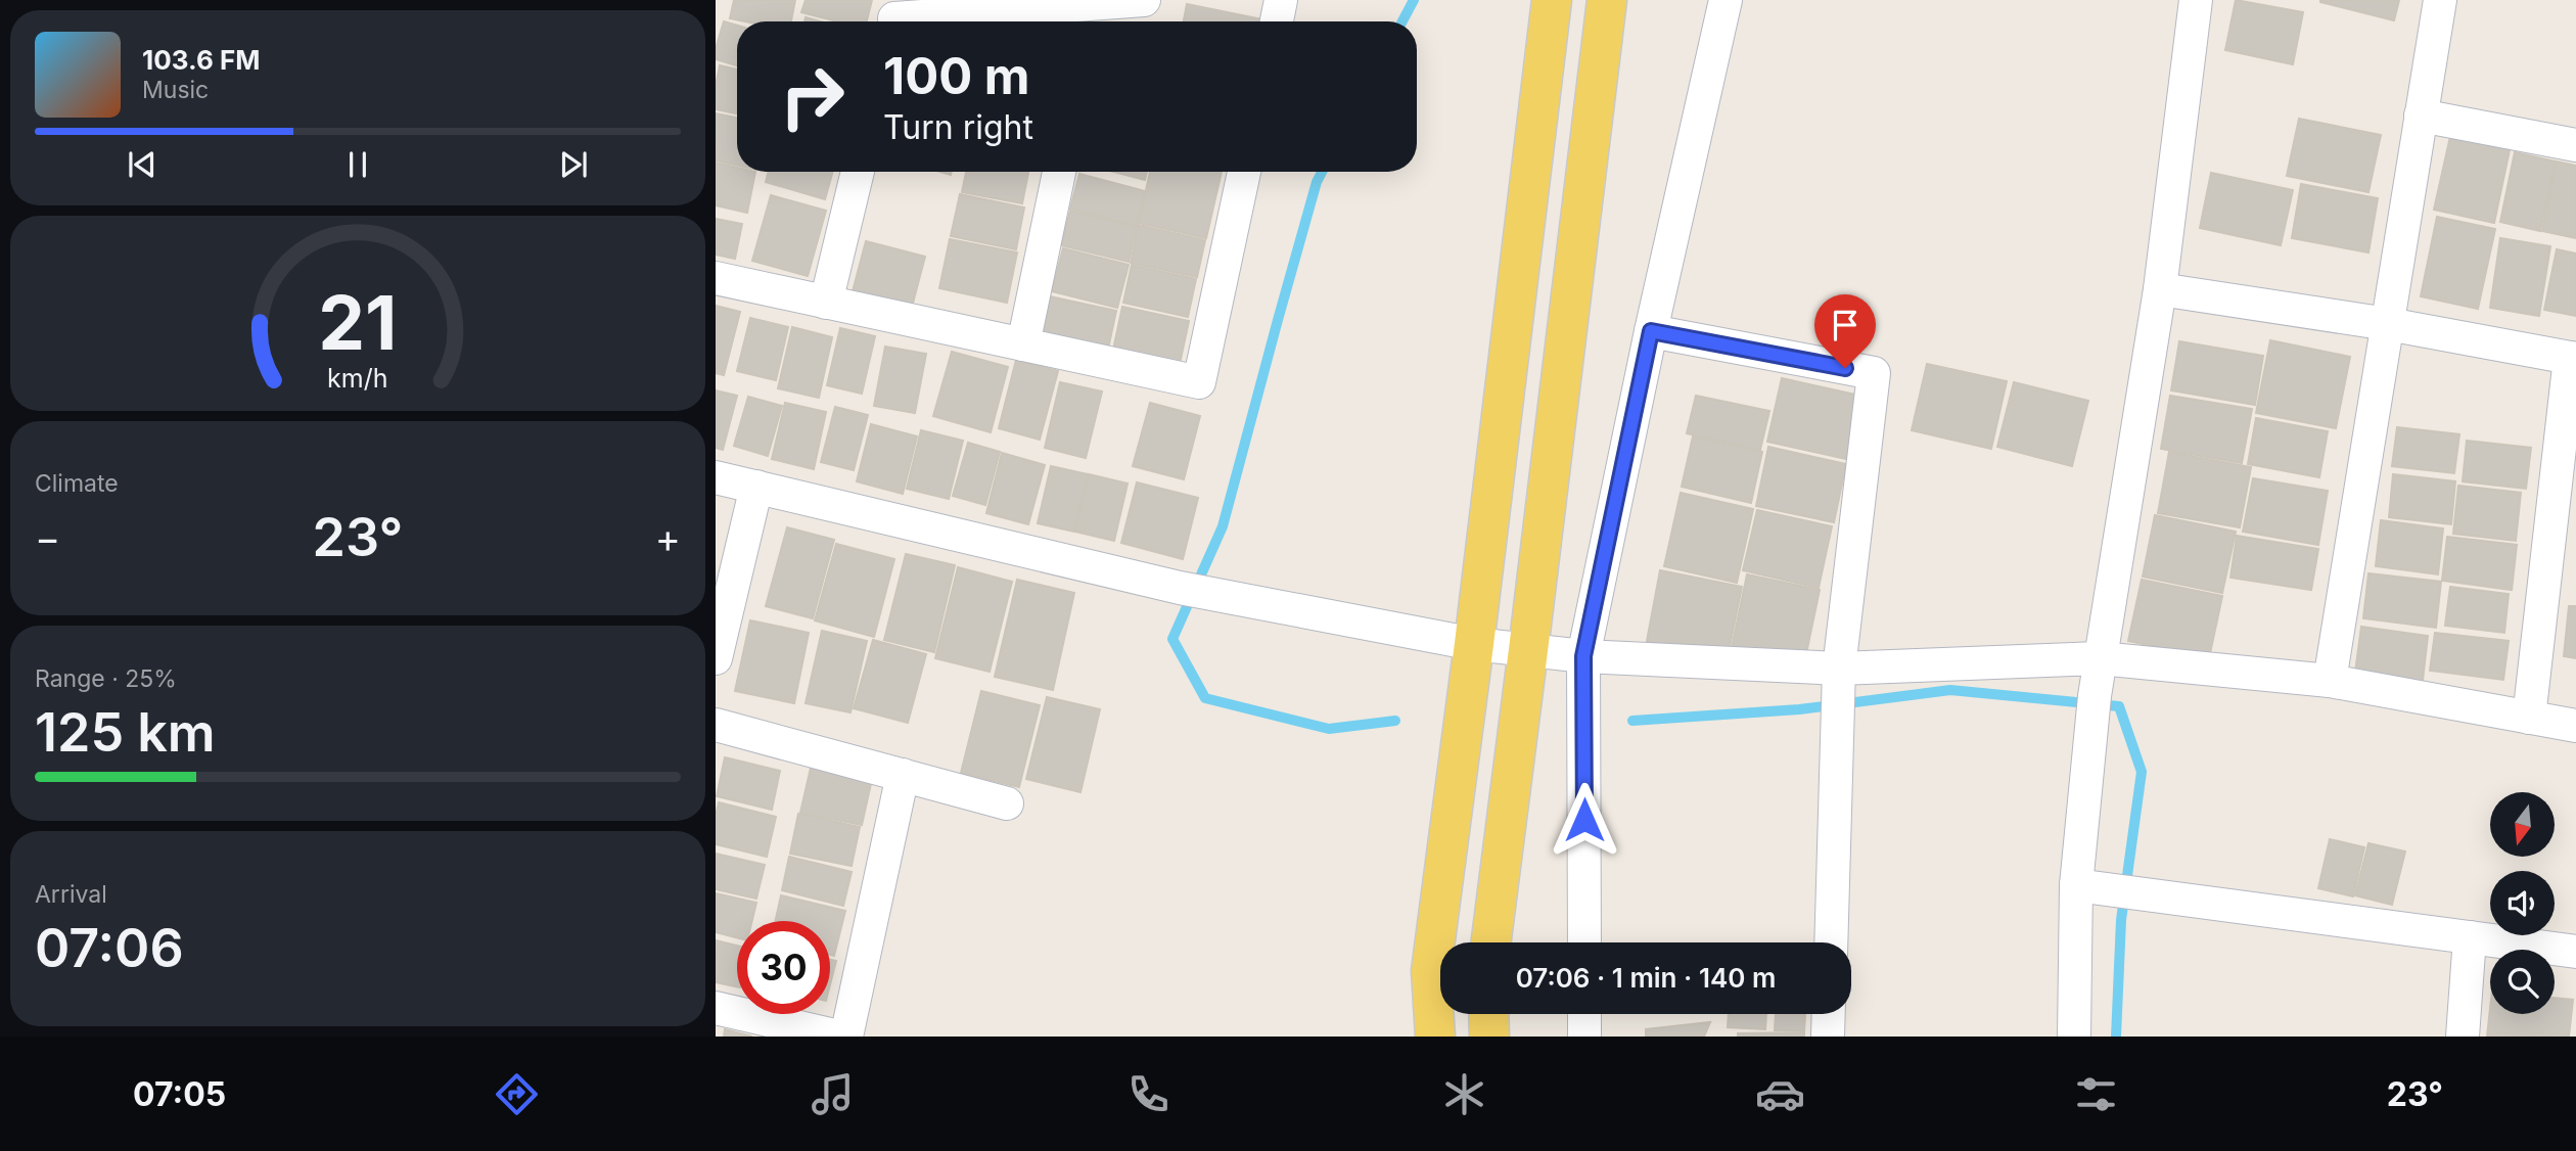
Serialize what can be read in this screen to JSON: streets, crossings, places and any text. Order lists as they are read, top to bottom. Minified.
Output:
{"north":"bottom","page":{"turn":["100 m","Turn right"],"song":["103.6 FM","Music"],"tile":["Climate",["Range · 25%","125 km"],["Arrival","07:06"]],"heat":["−","23°","+"],"limit":"30","trip":"07:06 · 1 min · 140 m","tabs":["07:05","23°"],"gauge":["21","km/h"]}}
